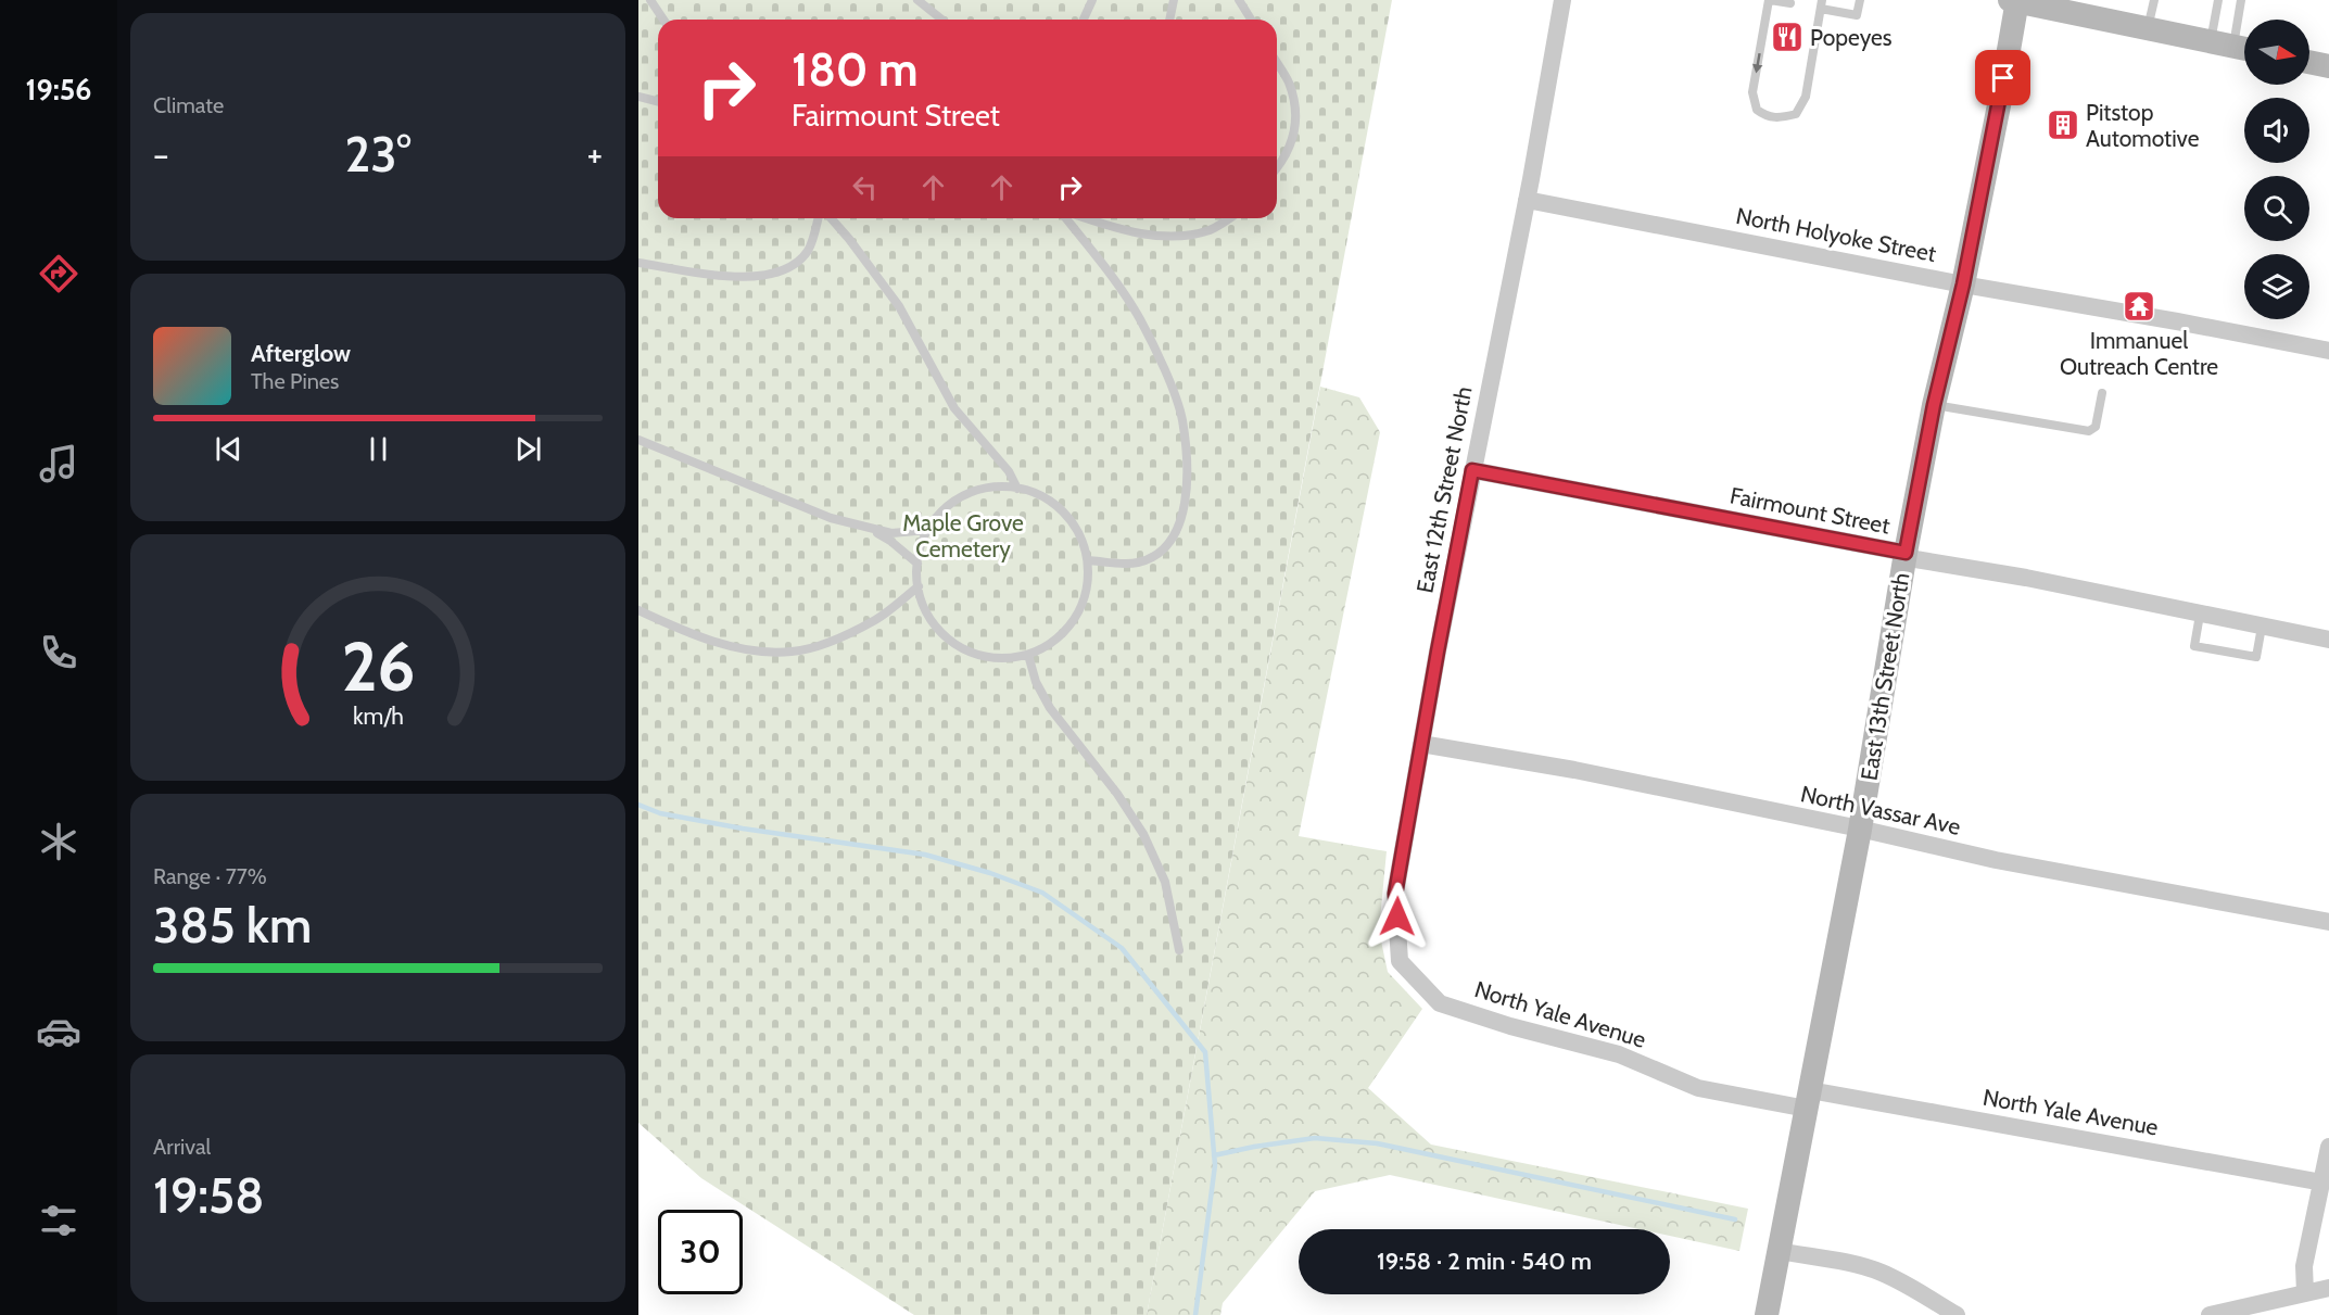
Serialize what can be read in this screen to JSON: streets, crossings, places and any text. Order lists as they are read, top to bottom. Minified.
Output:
{"streets":{"main road":["East 13th Street North"],"street":["North Holyoke Street","East 12th Street North","Fairmount Street","North Vassar Ave","North Yale Avenue"]},"crossings":[["North Holyoke Street","East 12th Street North"],["North Holyoke Street","East 13th Street North"],["East 12th Street North","Fairmount Street"],["East 12th Street North","North Vassar Ave"],["East 12th Street North","North Yale Avenue"],["Fairmount Street","East 13th Street North"],["East 13th Street North","North Vassar Ave"],["East 13th Street North","North Yale Avenue"]],"parks":["Maple Grove Cemetery"],"places":{"restaurant":["Popeyes"],"building":["Pitstop Automotive"],"temple":["Immanuel Outreach Centre"]},"north":"right","page":{"tabs":"19:56","tile":["Climate",["Range · 77%","385 km"],["Arrival","19:58"]],"turn":["180 m","Fairmount Street"],"heat":["−","23°","+"],"song":["Afterglow","The Pines"],"limit":"30","trip":"19:58 · 2 min · 540 m","gauge":["26","km/h"]}}
